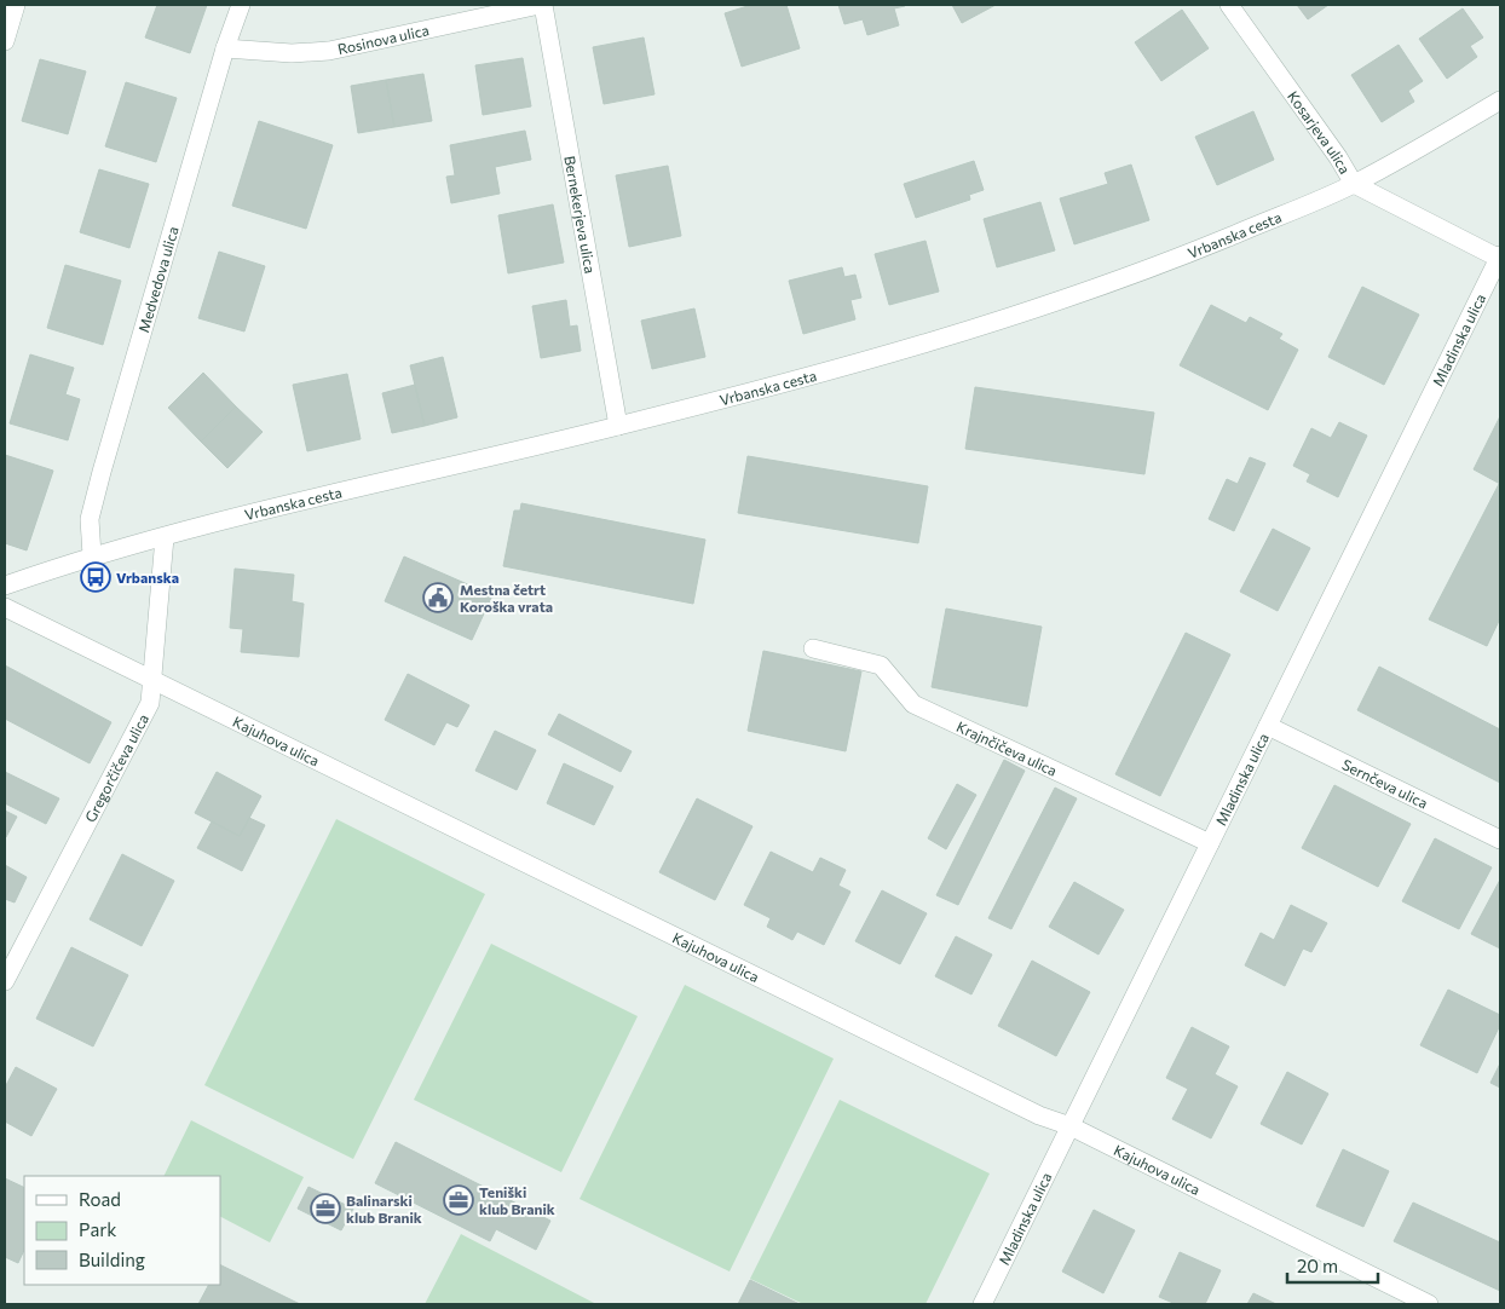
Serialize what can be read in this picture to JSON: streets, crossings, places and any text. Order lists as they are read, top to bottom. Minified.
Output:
{"streets":{"street":["Rosinova ulica","Kosarjeva ulica","Bernekerjeva ulica","Vrbanska cesta","Medvedova ulica","Mladinska ulica","Kajuhova ulica","Krajnčičeva ulica","Gregorčičeva ulica","Sernčeva ulica"]},"crossings":[["Rosinova ulica","Bernekerjeva ulica"],["Rosinova ulica","Medvedova ulica"],["Kosarjeva ulica","Vrbanska cesta"],["Kosarjeva ulica","Mladinska ulica"],["Bernekerjeva ulica","Vrbanska cesta"],["Vrbanska cesta","Medvedova ulica"],["Vrbanska cesta","Gregorčičeva ulica"],["Mladinska ulica","Kajuhova ulica"],["Mladinska ulica","Krajnčičeva ulica"],["Mladinska ulica","Sernčeva ulica"],["Kajuhova ulica","Gregorčičeva ulica"]],"places":{"bus stop":["Vrbanska"],"public building":["Mestna četrt Koroška vrata"],"office":["Teniški klub Branik","Balinarski klub Branik"]},"legend":["Road","Park","Building"],"scale_bar":"20 m"}
